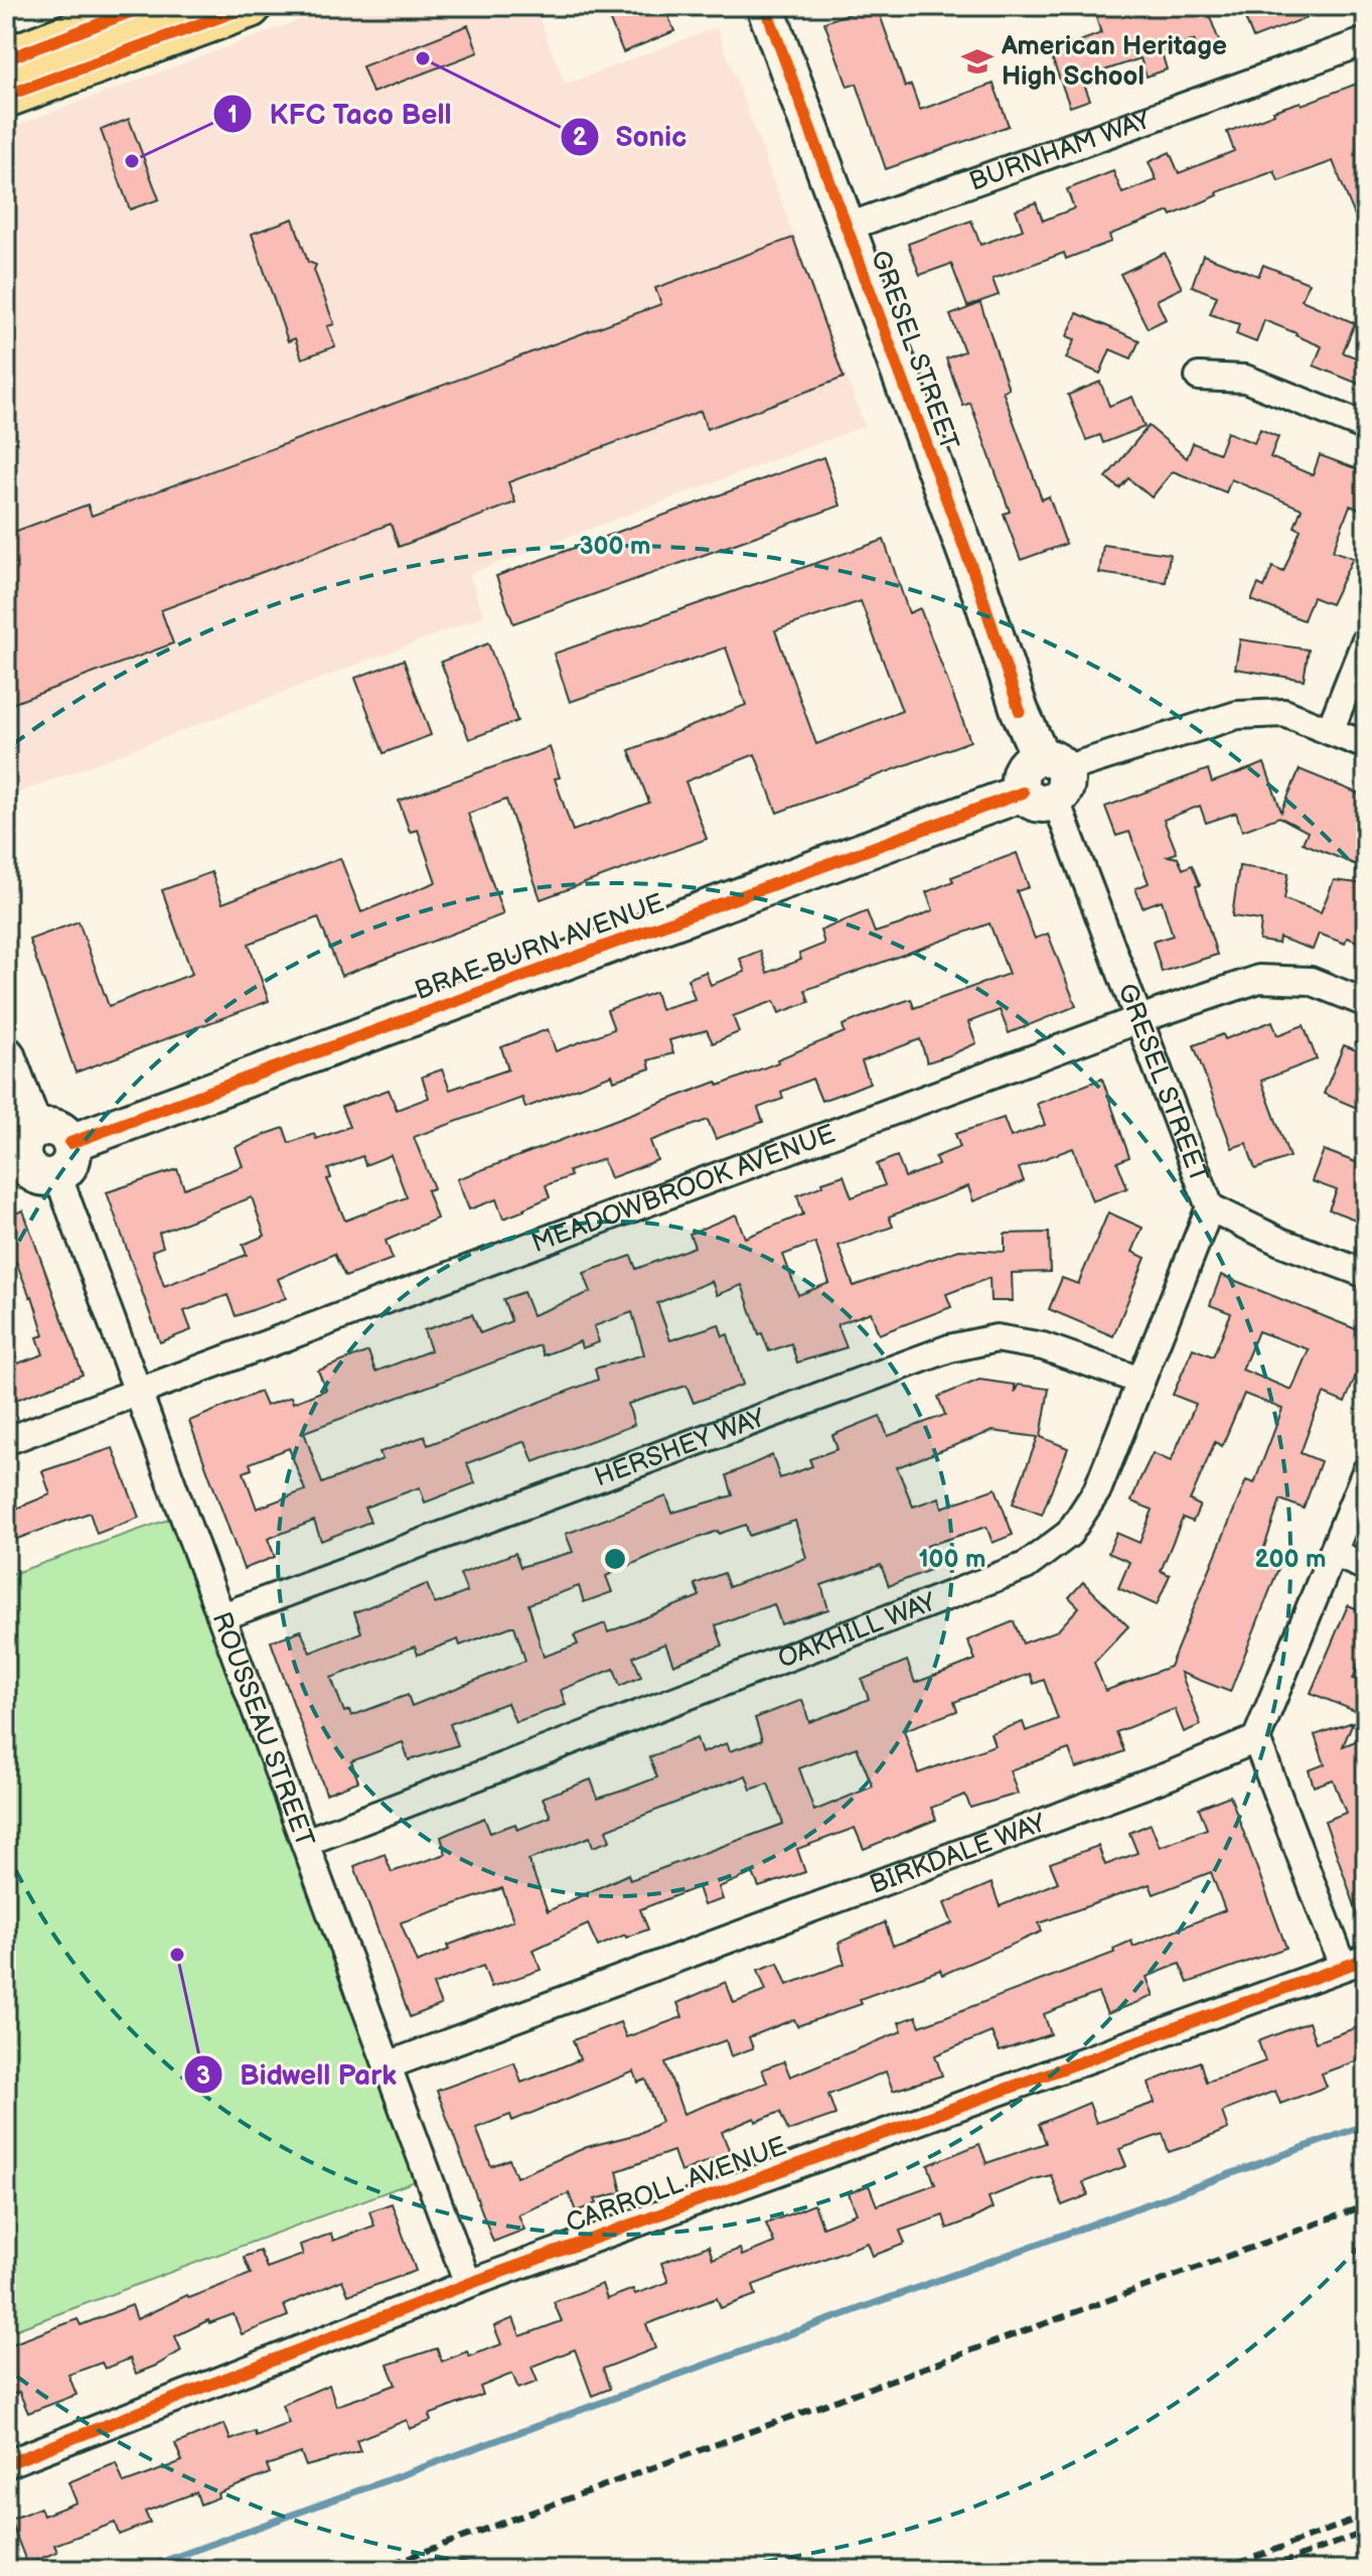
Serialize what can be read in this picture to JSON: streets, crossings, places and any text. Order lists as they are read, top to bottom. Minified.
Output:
{"streets":{"street":["BURNHAM WAY","GRESEL STREET","BRAE BURN AVENUE","MEADOWBROOK AVENUE","HERSHEY WAY","OAKHILL WAY","ROUSSEAU STREET","BIRKDALE WAY","CARROLL AVENUE"]},"crossings":[["BURNHAM WAY","GRESEL STREET"],["GRESEL STREET","BRAE BURN AVENUE"],["GRESEL STREET","MEADOWBROOK AVENUE"],["GRESEL STREET","OAKHILL WAY"],["BRAE BURN AVENUE","ROUSSEAU STREET"],["MEADOWBROOK AVENUE","ROUSSEAU STREET"],["HERSHEY WAY","OAKHILL WAY"],["HERSHEY WAY","ROUSSEAU STREET"],["OAKHILL WAY","ROUSSEAU STREET"],["ROUSSEAU STREET","BIRKDALE WAY"],["ROUSSEAU STREET","CARROLL AVENUE"]],"places":{"other":["Sonic","KFC Taco Bell","Bidwell Park"],"school or university":["American Heritage High School"]},"rings":["300 m","100 m","200 m"]}
